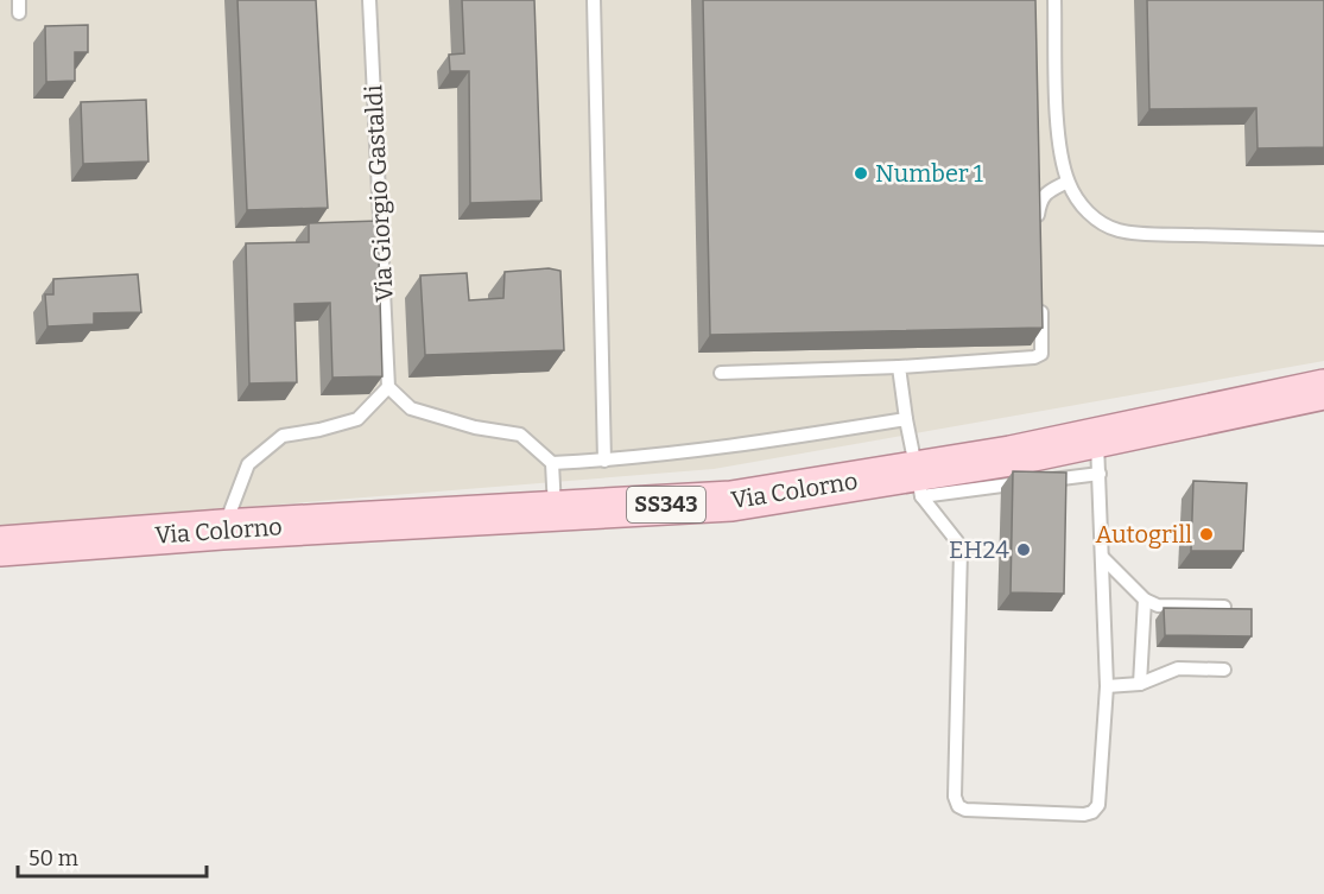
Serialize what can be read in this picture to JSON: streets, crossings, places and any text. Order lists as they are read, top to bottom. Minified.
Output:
{"streets":{"main road":["Via Colorno","SS343"],"lane":["Via Giorgio Gastaldi"]},"places":["Number 1","Autogrill","EH24"],"scale_bar":"50 m"}
